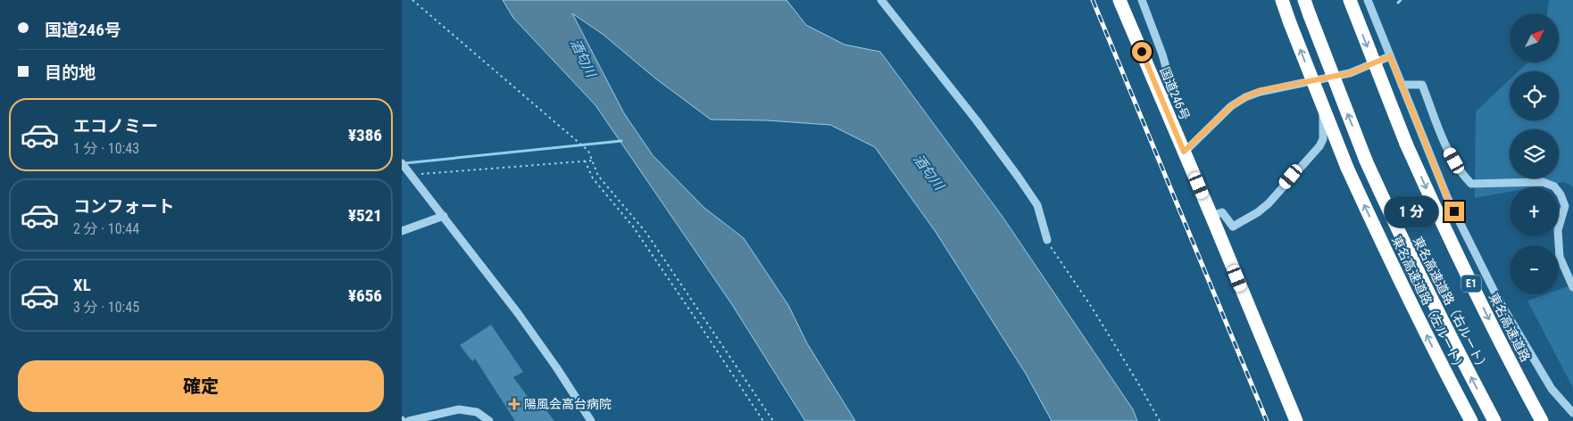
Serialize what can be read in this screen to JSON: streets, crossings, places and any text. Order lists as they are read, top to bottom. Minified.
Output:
{"streets":{"highway":["国道246号","E1","東名高速道路（左ルート）","東名高速道路（右ルート）","東名高速道路"]},"one_way":["東名高速道路（左ルート）","東名高速道路（右ルート）","東名高速道路"],"water":["酒匂川"],"places":{"health":["陽風会高台病院"]},"north":"top right","page":{"banner":["国道246号","目的地"],"map_buttons":["+","−"],"list":[{"name":"エコノミー","note":"1 分 · 10:43","value":"¥386"},{"name":"コンフォート","note":"2 分 · 10:44","value":"¥521"},{"name":"XL","note":"3 分 · 10:45","value":"¥656"}],"bubble":"1 分","buttons":"確定"}}
